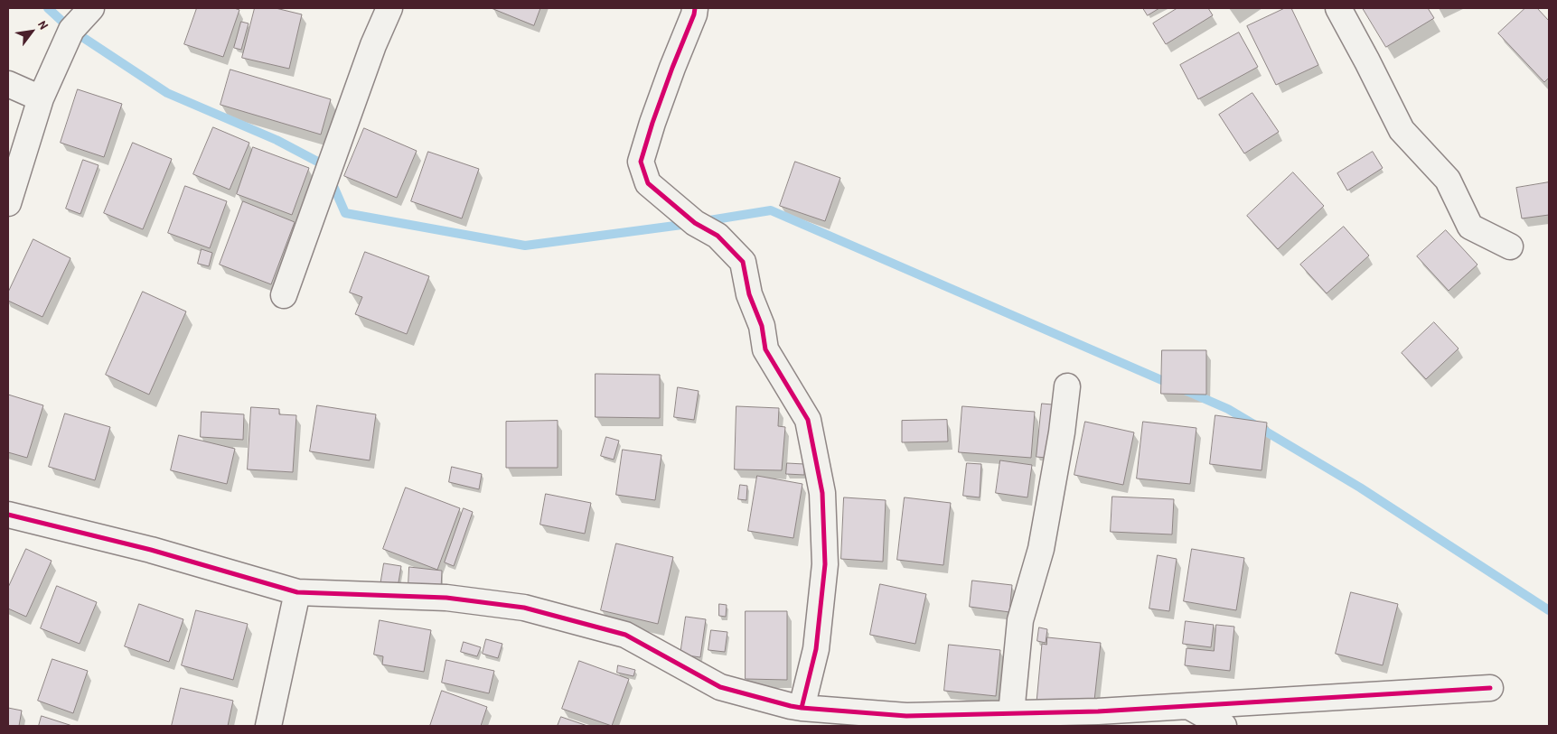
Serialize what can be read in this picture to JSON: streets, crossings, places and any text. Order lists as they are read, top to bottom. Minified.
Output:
{"north":"top right"}
